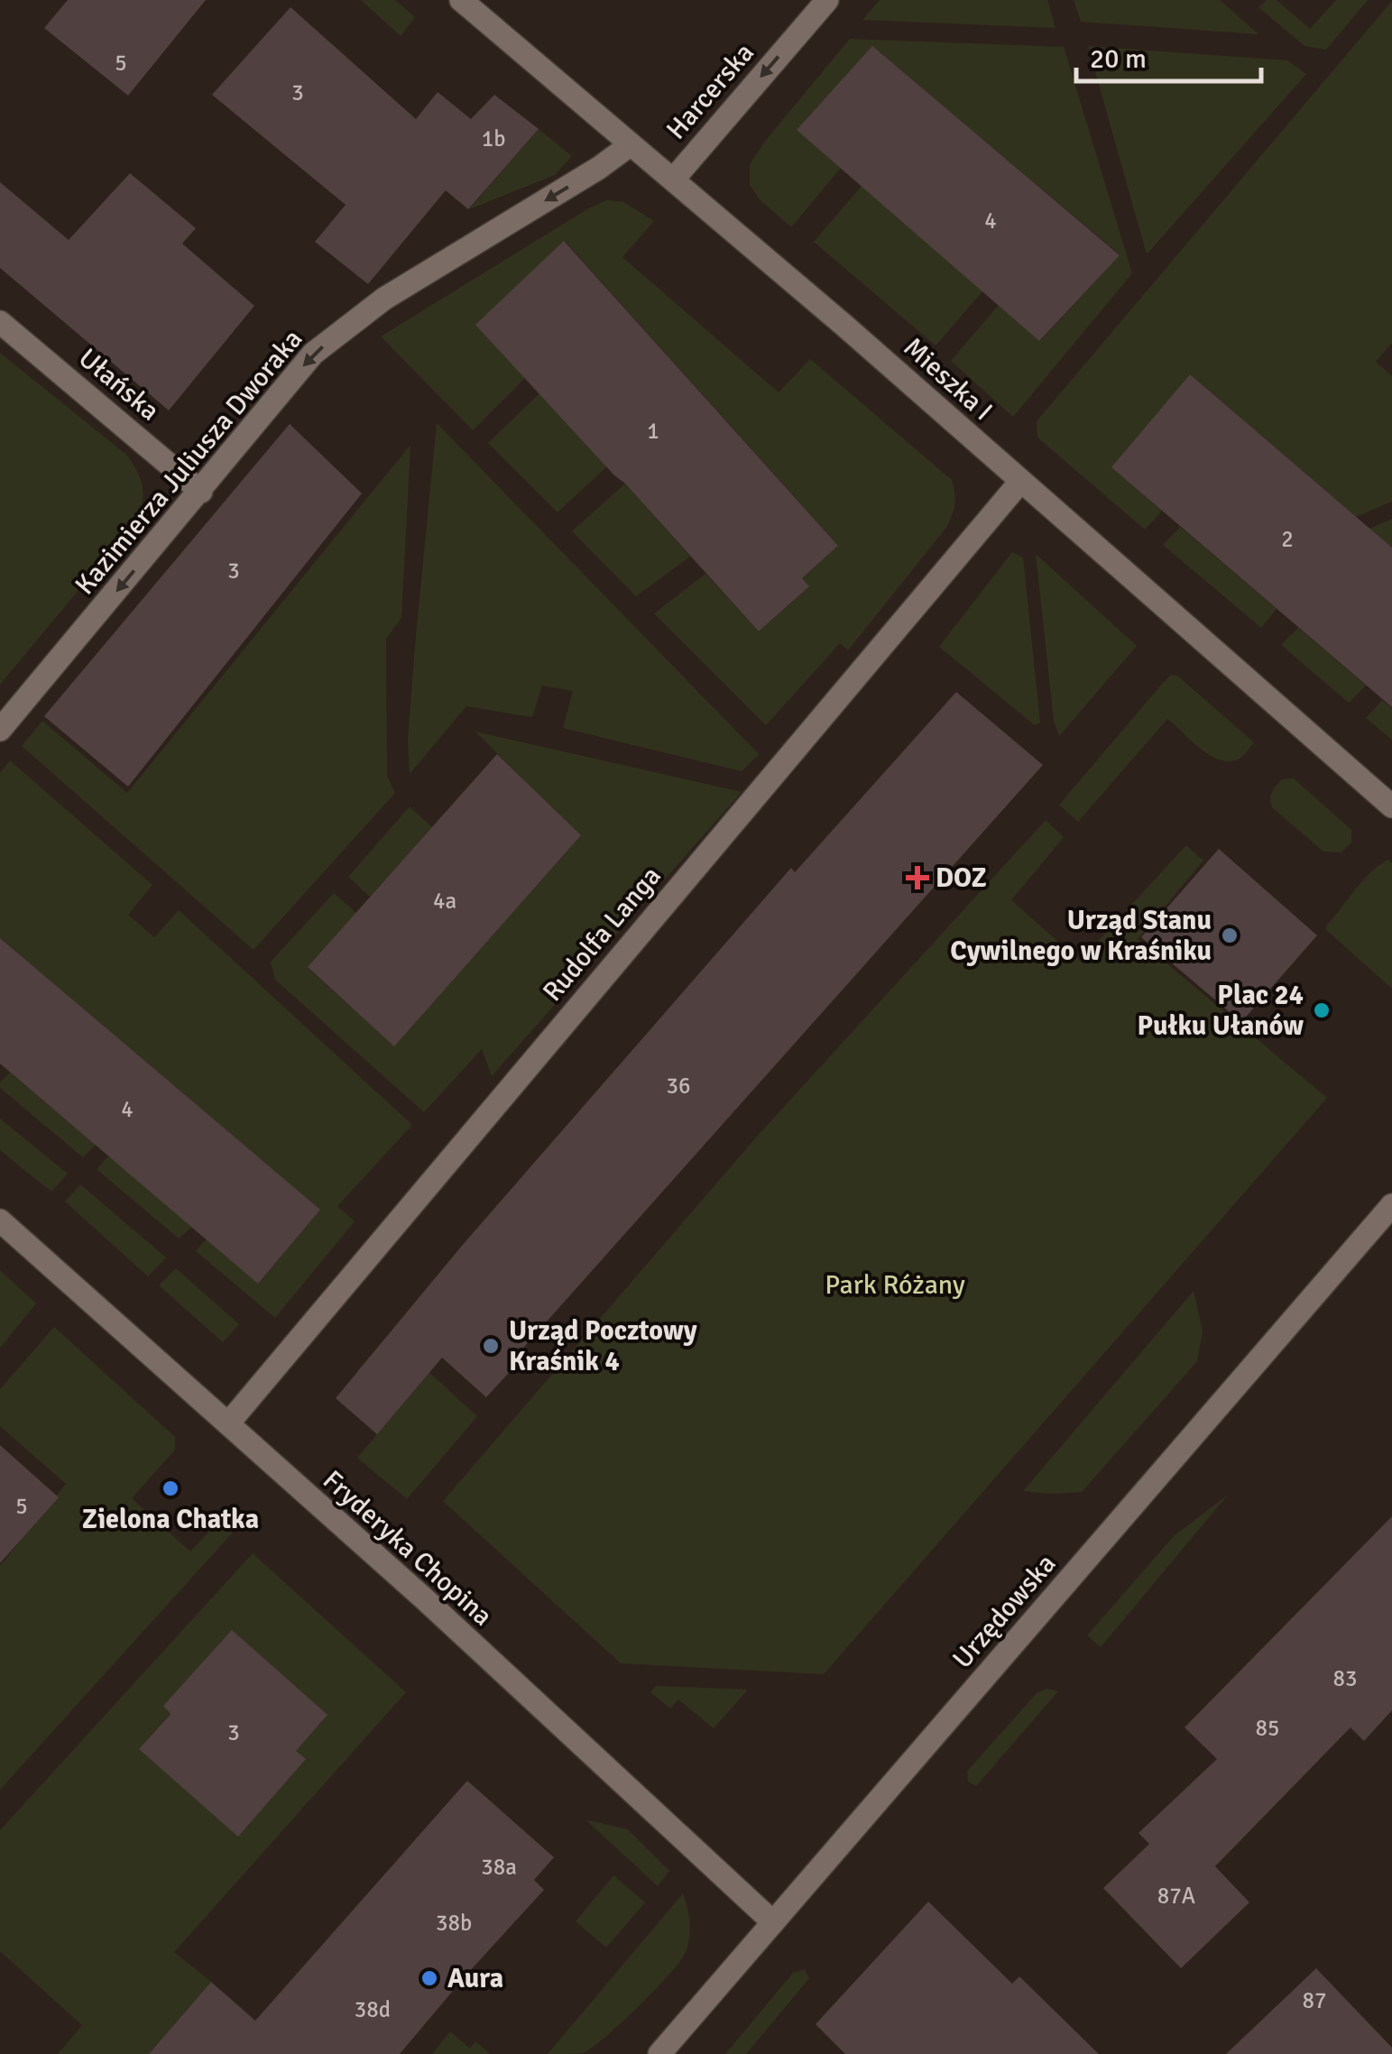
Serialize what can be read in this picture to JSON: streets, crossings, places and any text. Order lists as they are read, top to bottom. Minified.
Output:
{"streets":{"street":["Harcerska","Mieszka I","Ułańska","Kazimierza Juliusza Dworaka","Rudolfa Langa","Fryderyka Chopina","Urzędowska"]},"crossings":[["Harcerska","Mieszka I"],["Mieszka I","Kazimierza Juliusza Dworaka"],["Mieszka I","Rudolfa Langa"],["Ułańska","Kazimierza Juliusza Dworaka"],["Rudolfa Langa","Fryderyka Chopina"],["Fryderyka Chopina","Urzędowska"]],"one_way":["Harcerska","Kazimierza Juliusza Dworaka"],"parks":["Park Różany"],"places":{"health":["DOZ"],"other":["Urząd Stanu Cywilnego w Kraśniku","Plac 24 Pułku Ułanów","Urząd Pocztowy Kraśnik 4","Zielona Chatka","Aura"]},"house_numbers":["5","3","1b","4","1","2","3","4a","36","4","5","83","85","3","38a","87A","38b","87","38d"],"scale_bar":"20 m"}
